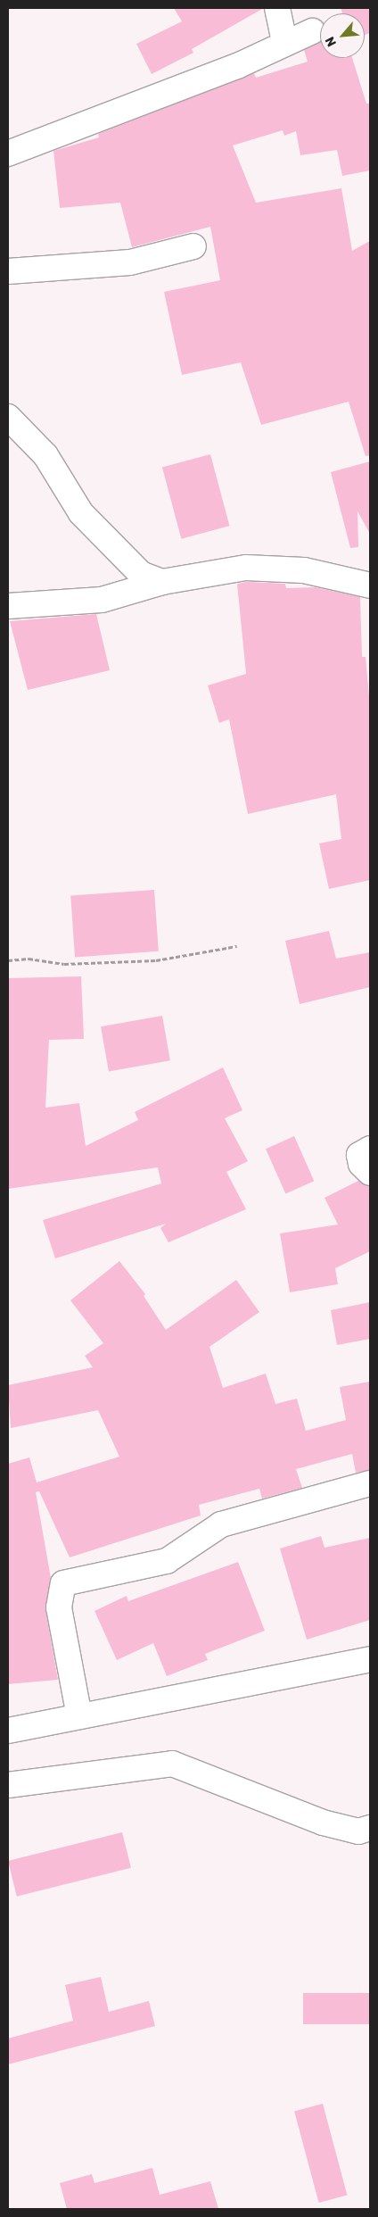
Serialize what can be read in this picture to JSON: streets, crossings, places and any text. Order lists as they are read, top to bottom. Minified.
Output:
{"north":"bottom left"}
